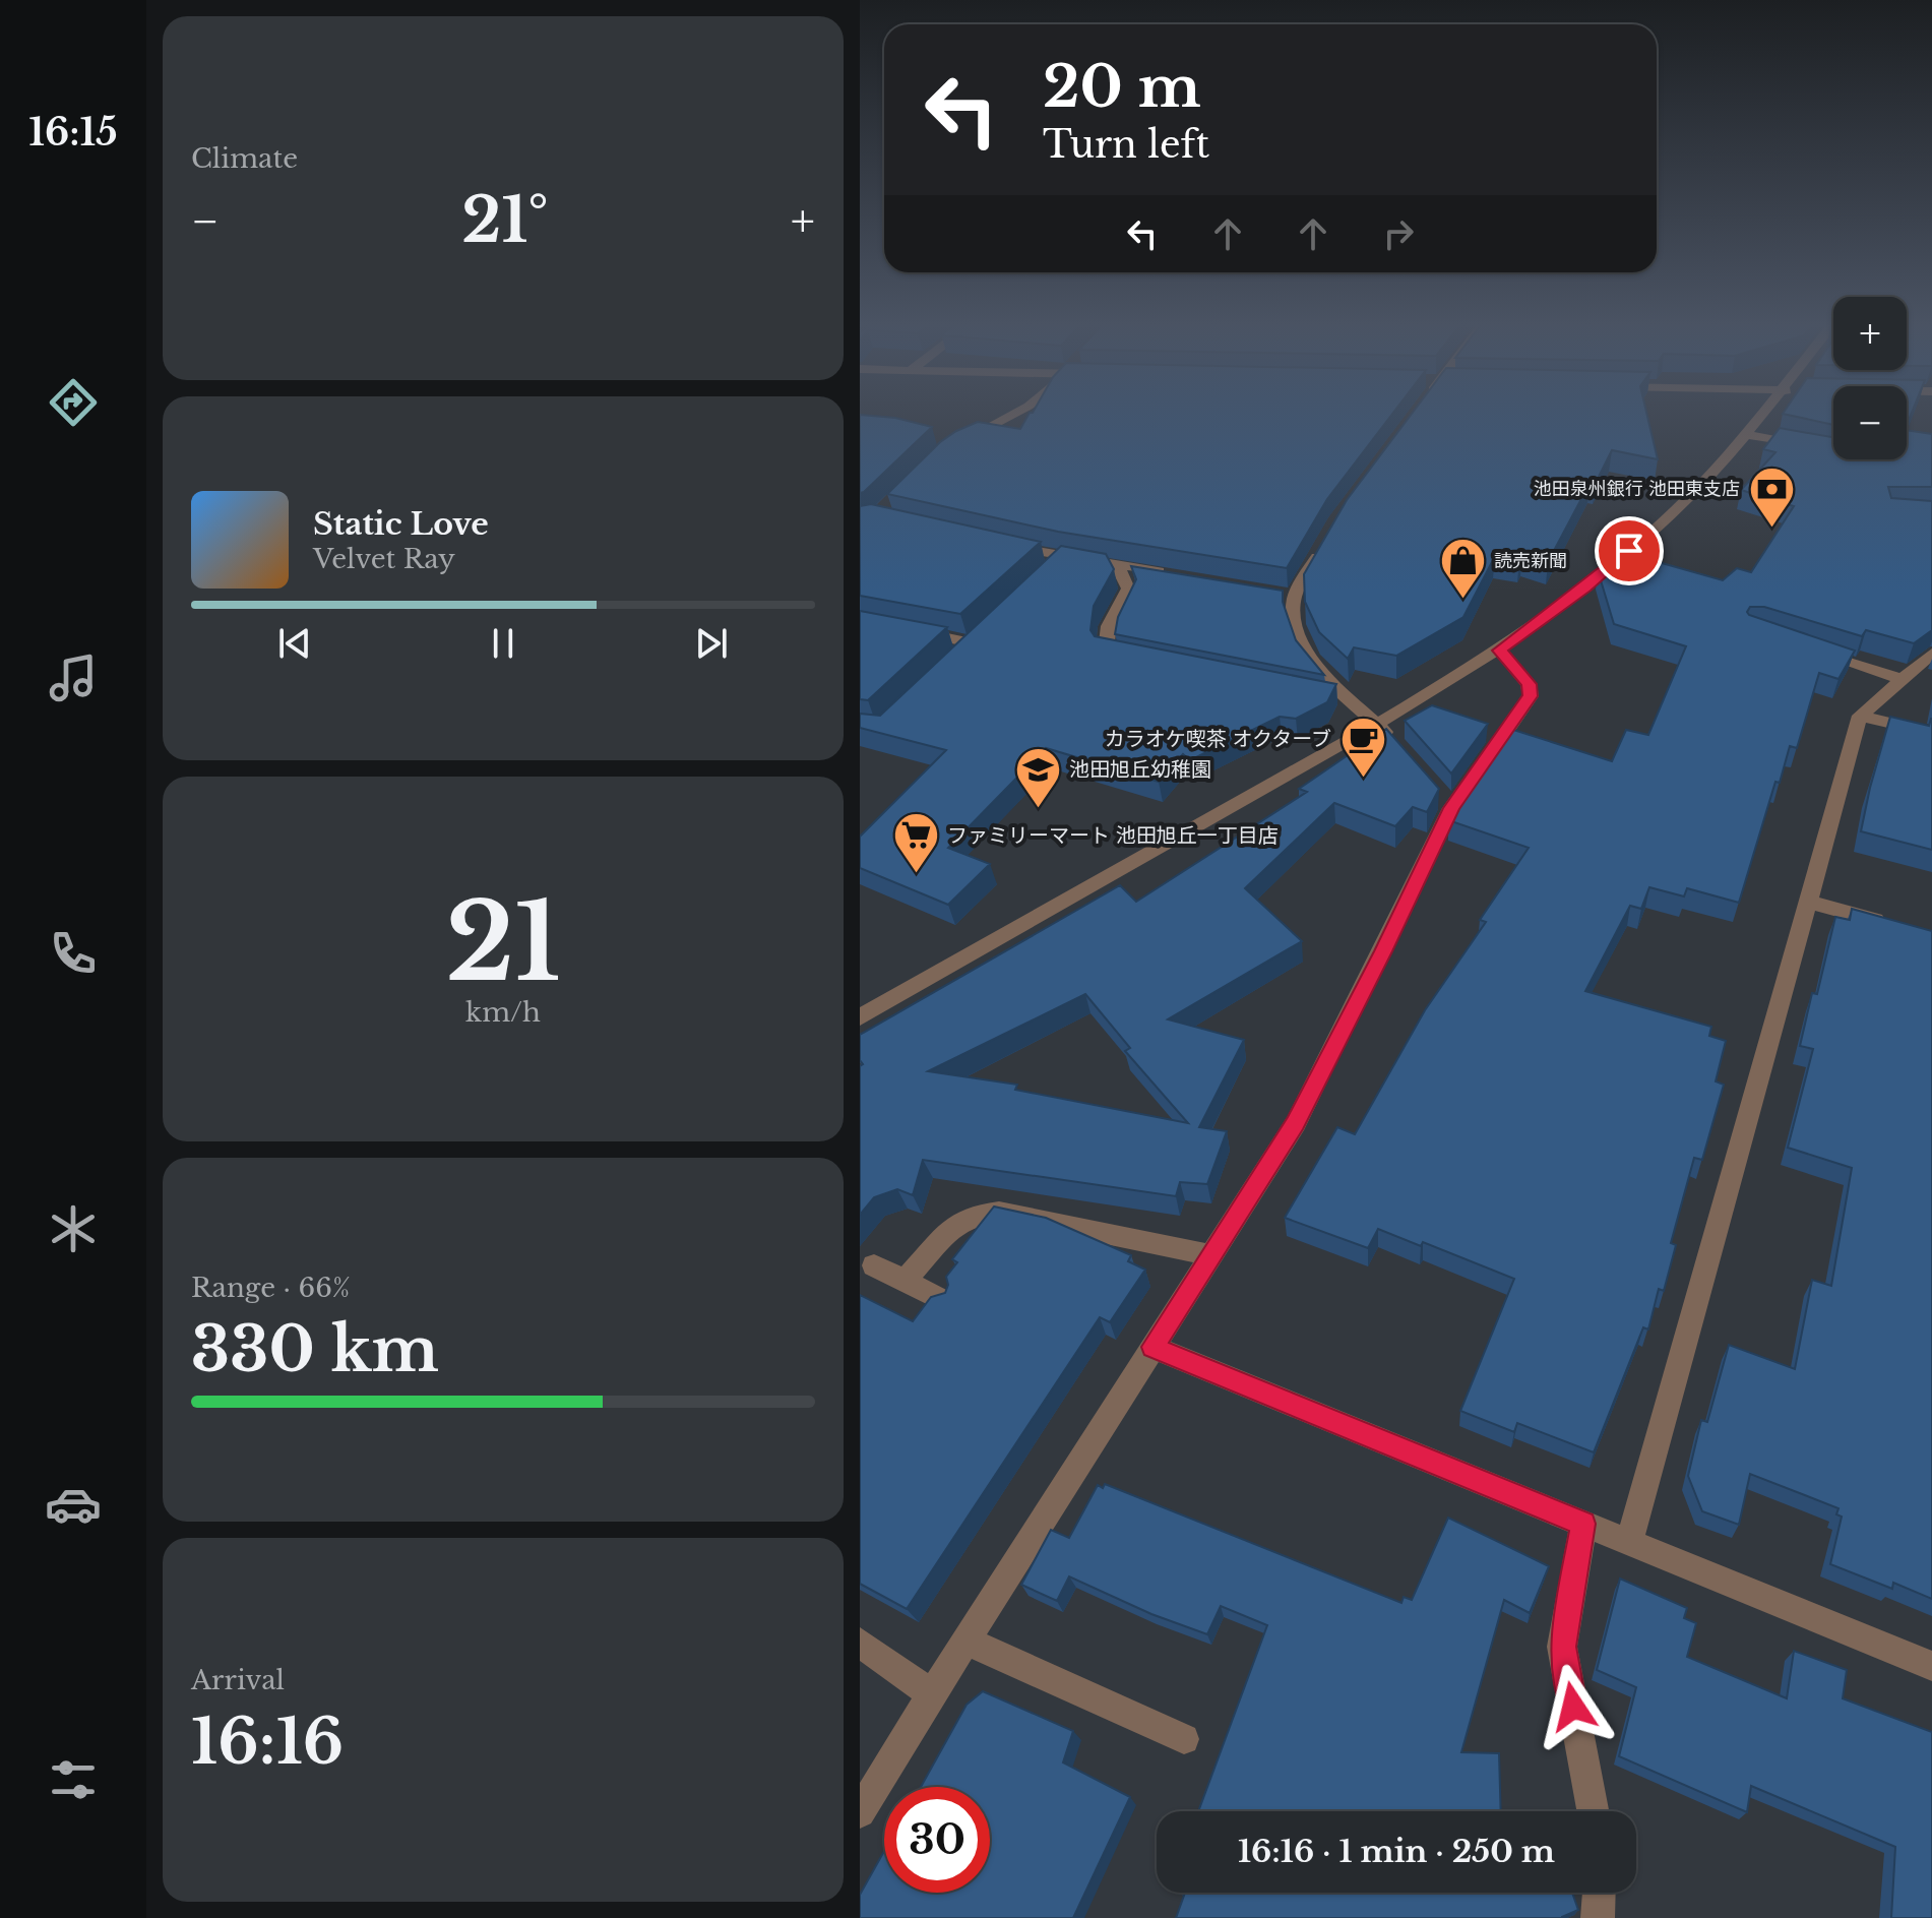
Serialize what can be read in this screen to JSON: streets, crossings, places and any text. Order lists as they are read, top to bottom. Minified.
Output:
{"places":{"bank":["池田泉州銀行 池田東支店"],"shop":["読売新聞"],"cafe":["カラオケ喫茶 オクターブ"],"school or university":["池田旭丘幼稚園"],"supermarket":["ファミリーマート 池田旭丘一丁目店"]},"page":{"tabs":"16:15","tile":["Climate",["21","km/h"],["Range · 66%","330 km"],["Arrival","16:16"]],"turn":["20 m","Turn left"],"heat":["−","21°","+"],"map_buttons":["+","−"],"song":["Static Love","Velvet Ray"],"limit":"30","trip":"16:16 · 1 min · 250 m"}}
